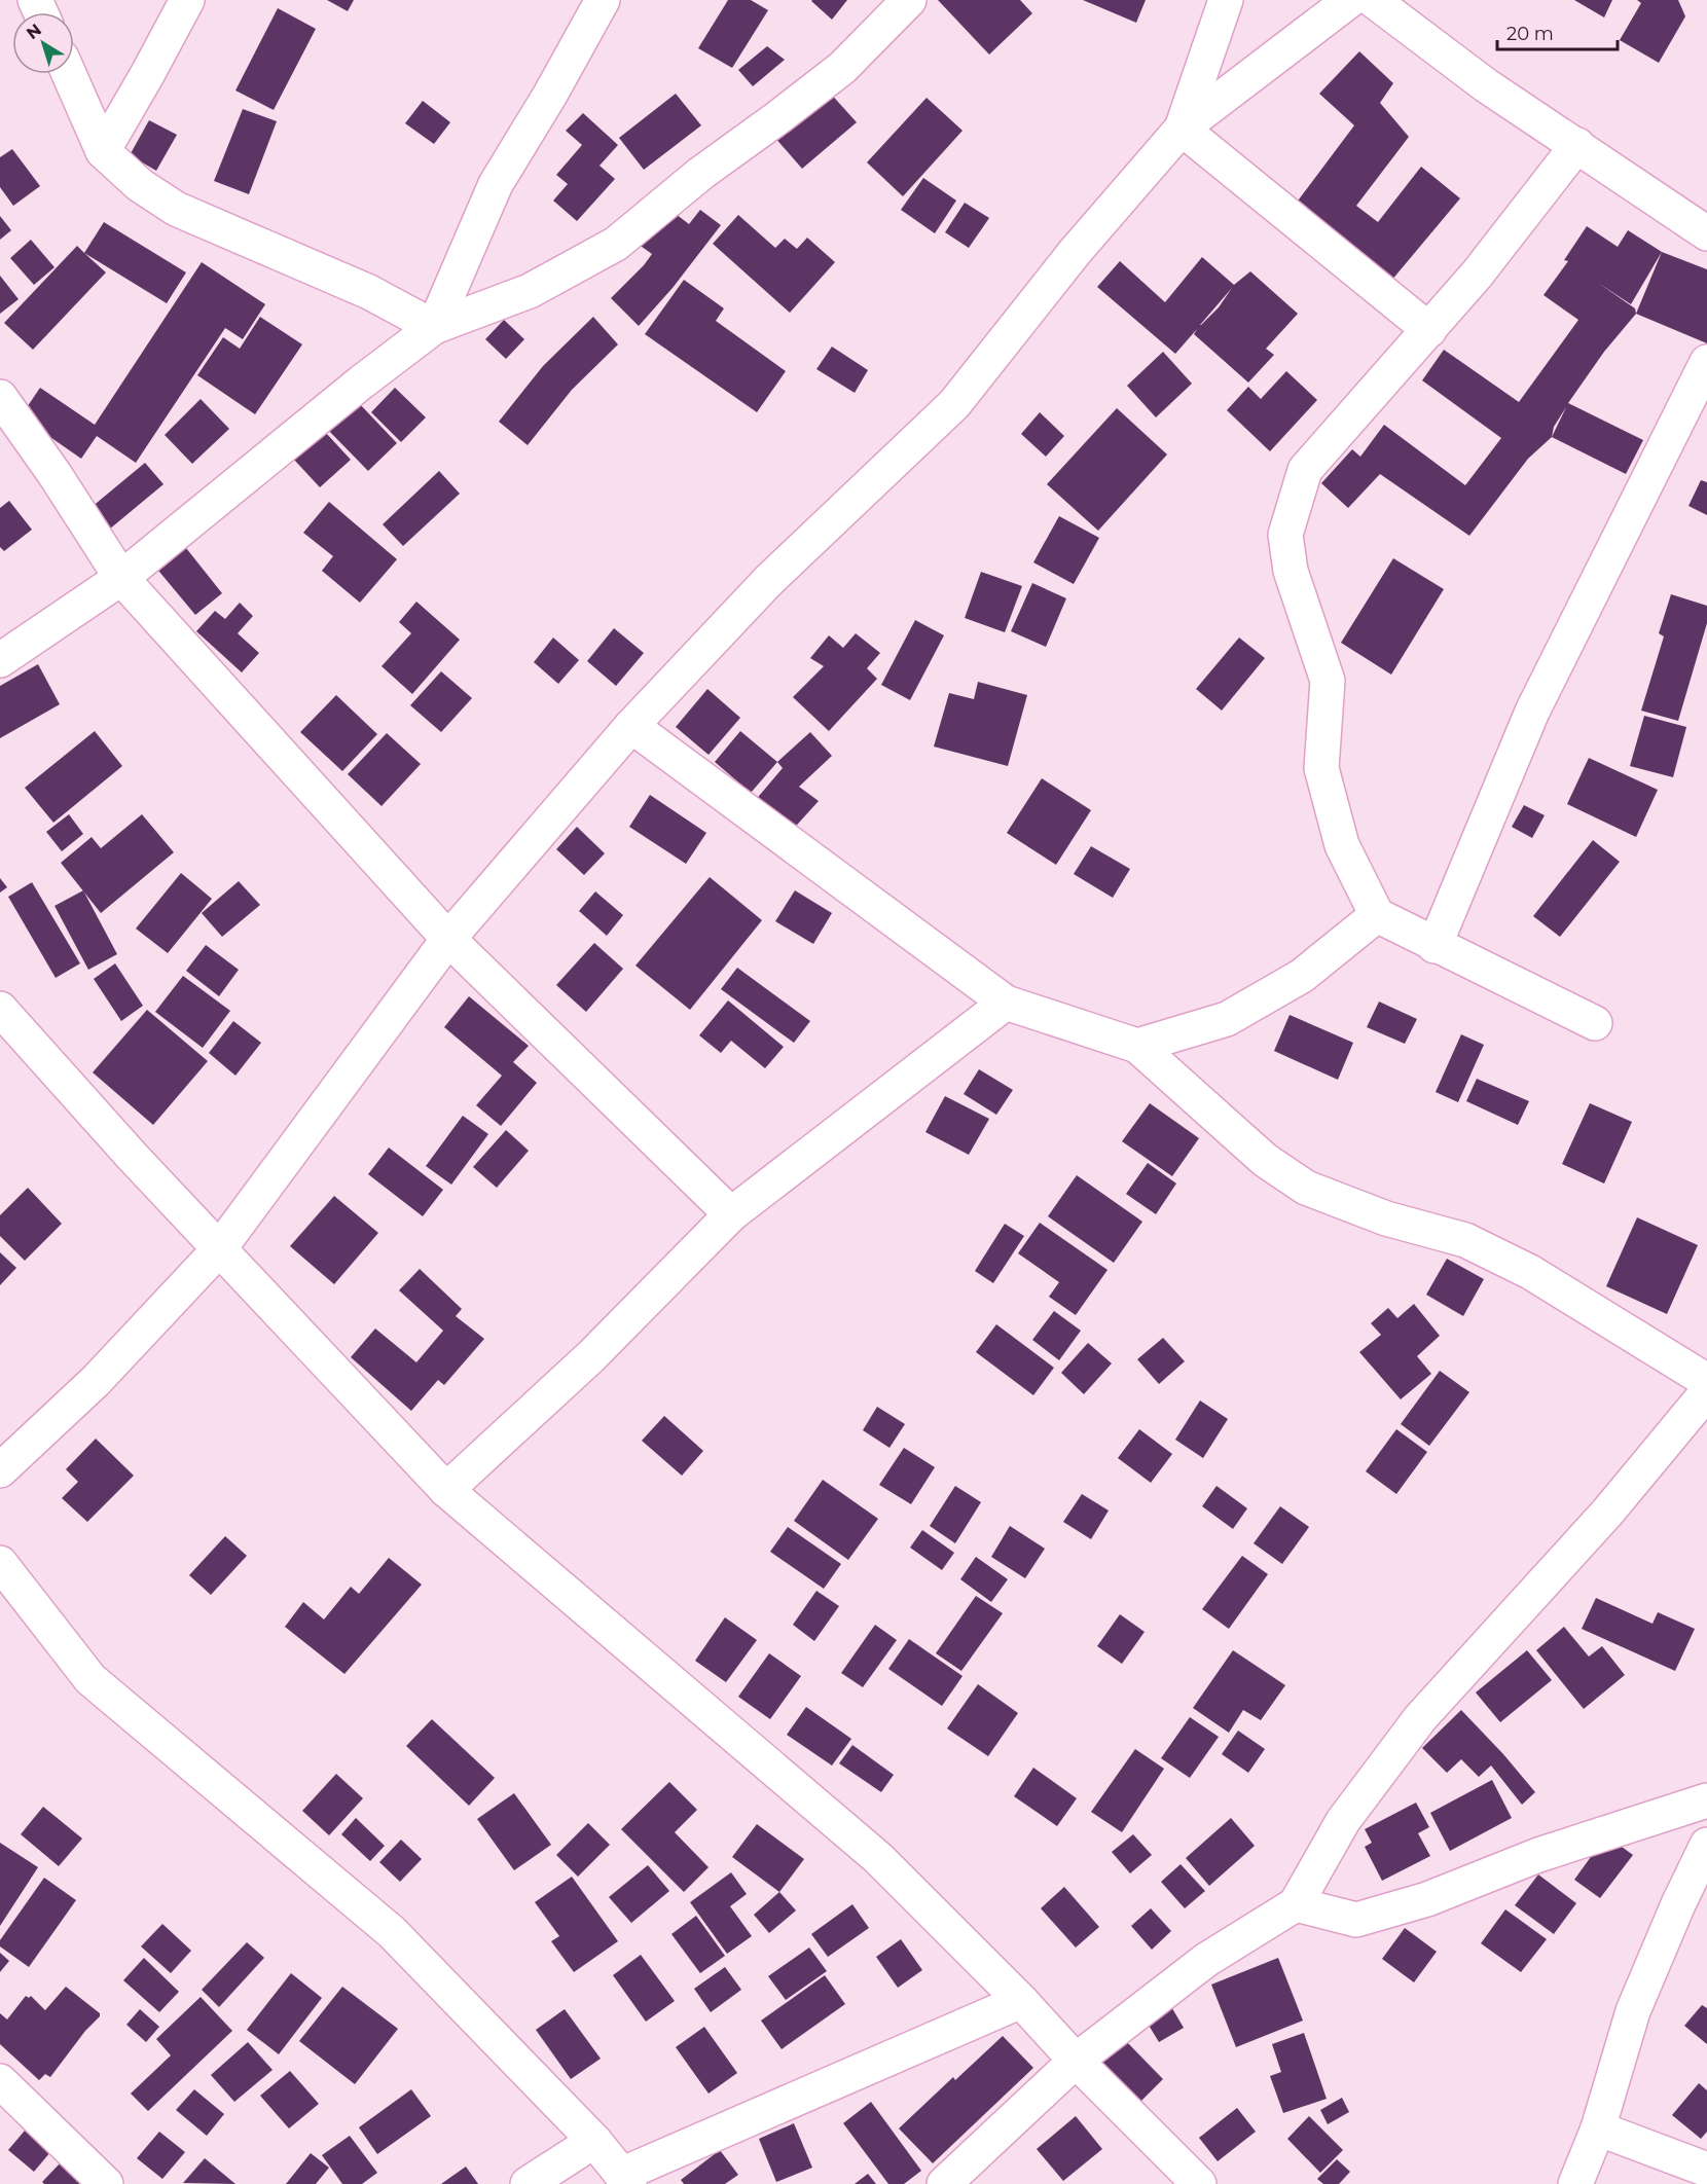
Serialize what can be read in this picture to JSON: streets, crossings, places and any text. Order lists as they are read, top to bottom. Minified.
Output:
{"scale_bar":"20 m","north":"top left"}
